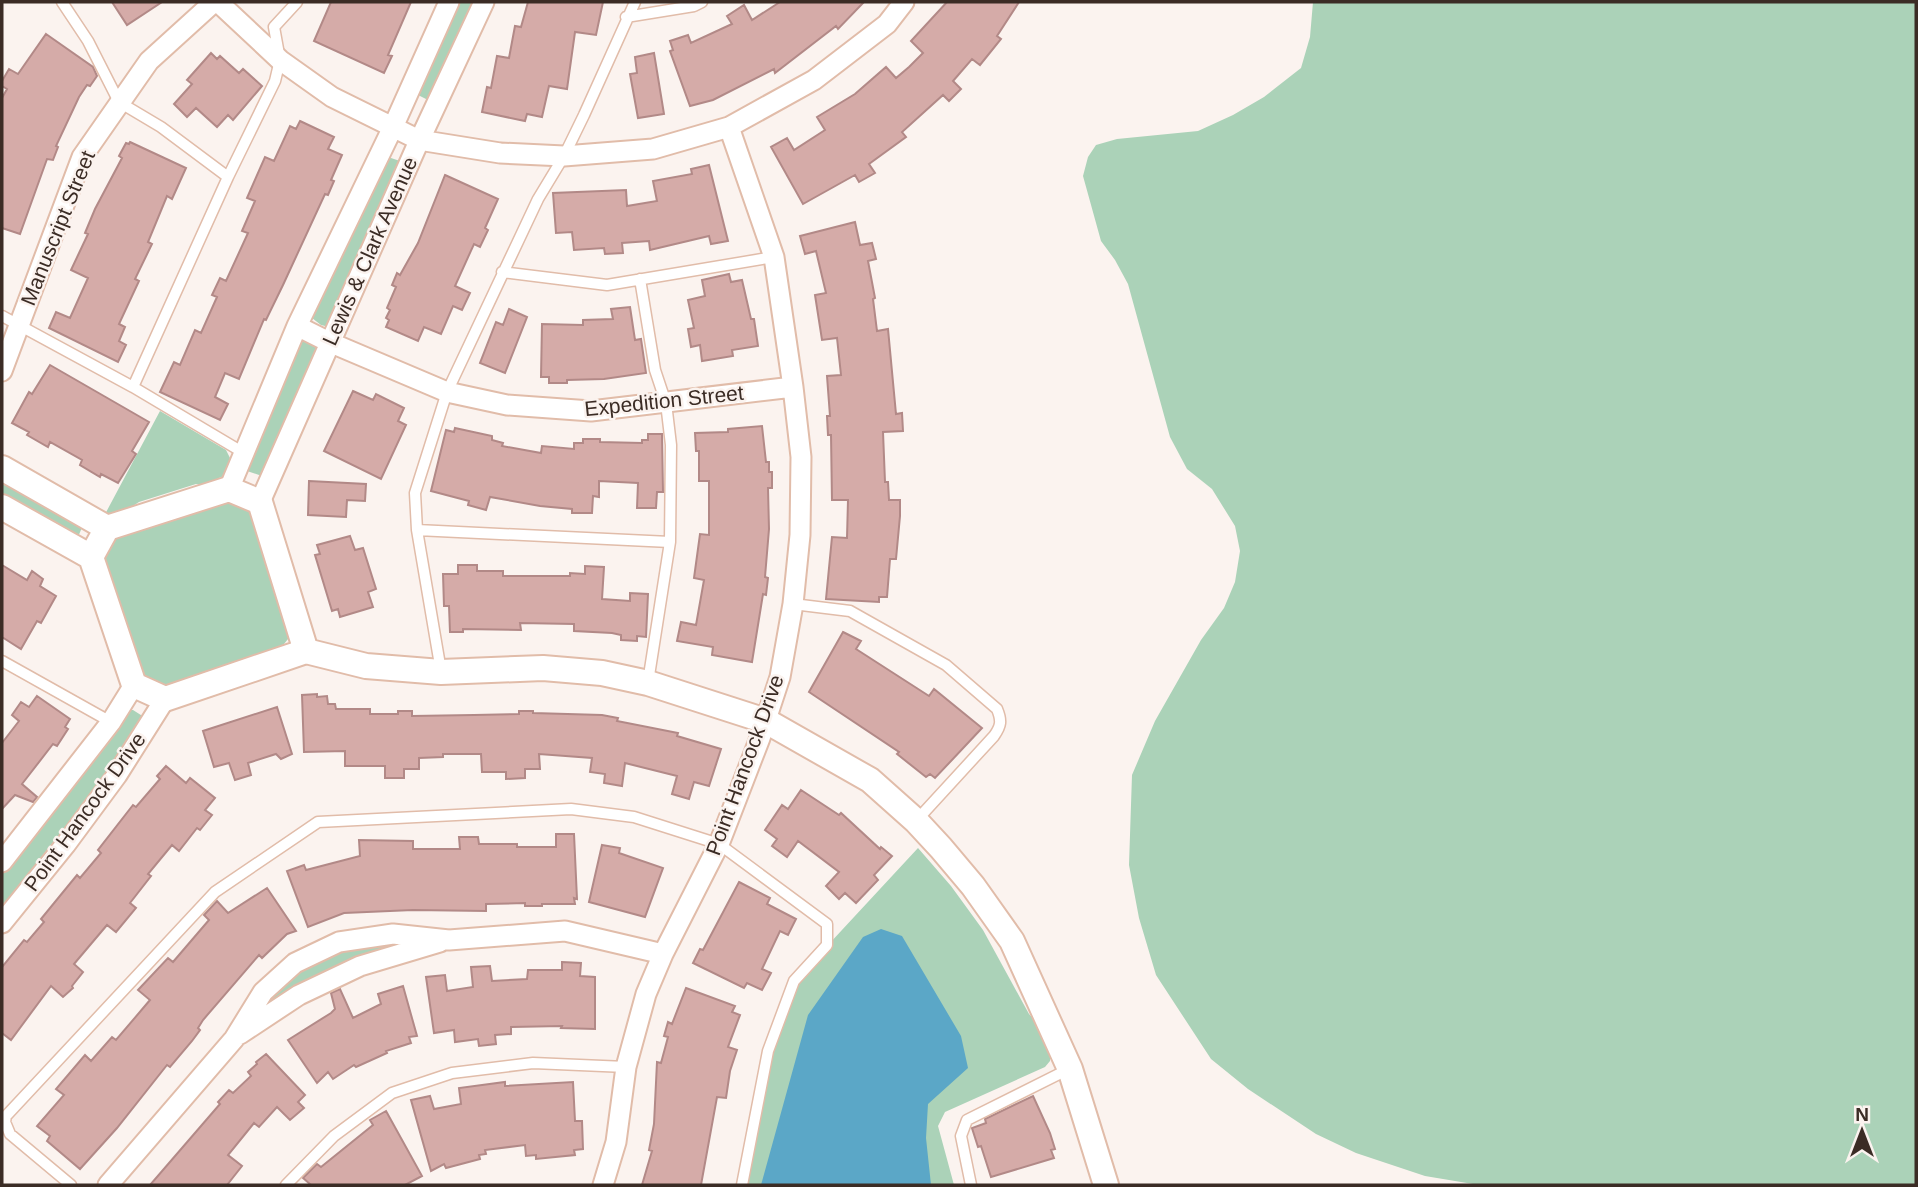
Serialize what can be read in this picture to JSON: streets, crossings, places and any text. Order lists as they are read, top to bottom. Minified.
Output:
{"streets":{"street":["Manuscript Street","Lewis & Clark Avenue","Expedition Street","Point Hancock Drive"]},"crossings":[["Lewis & Clark Avenue","Expedition Street"],["Lewis & Clark Avenue","Point Hancock Drive"],["Expedition Street","Point Hancock Drive"]],"north":"top"}
